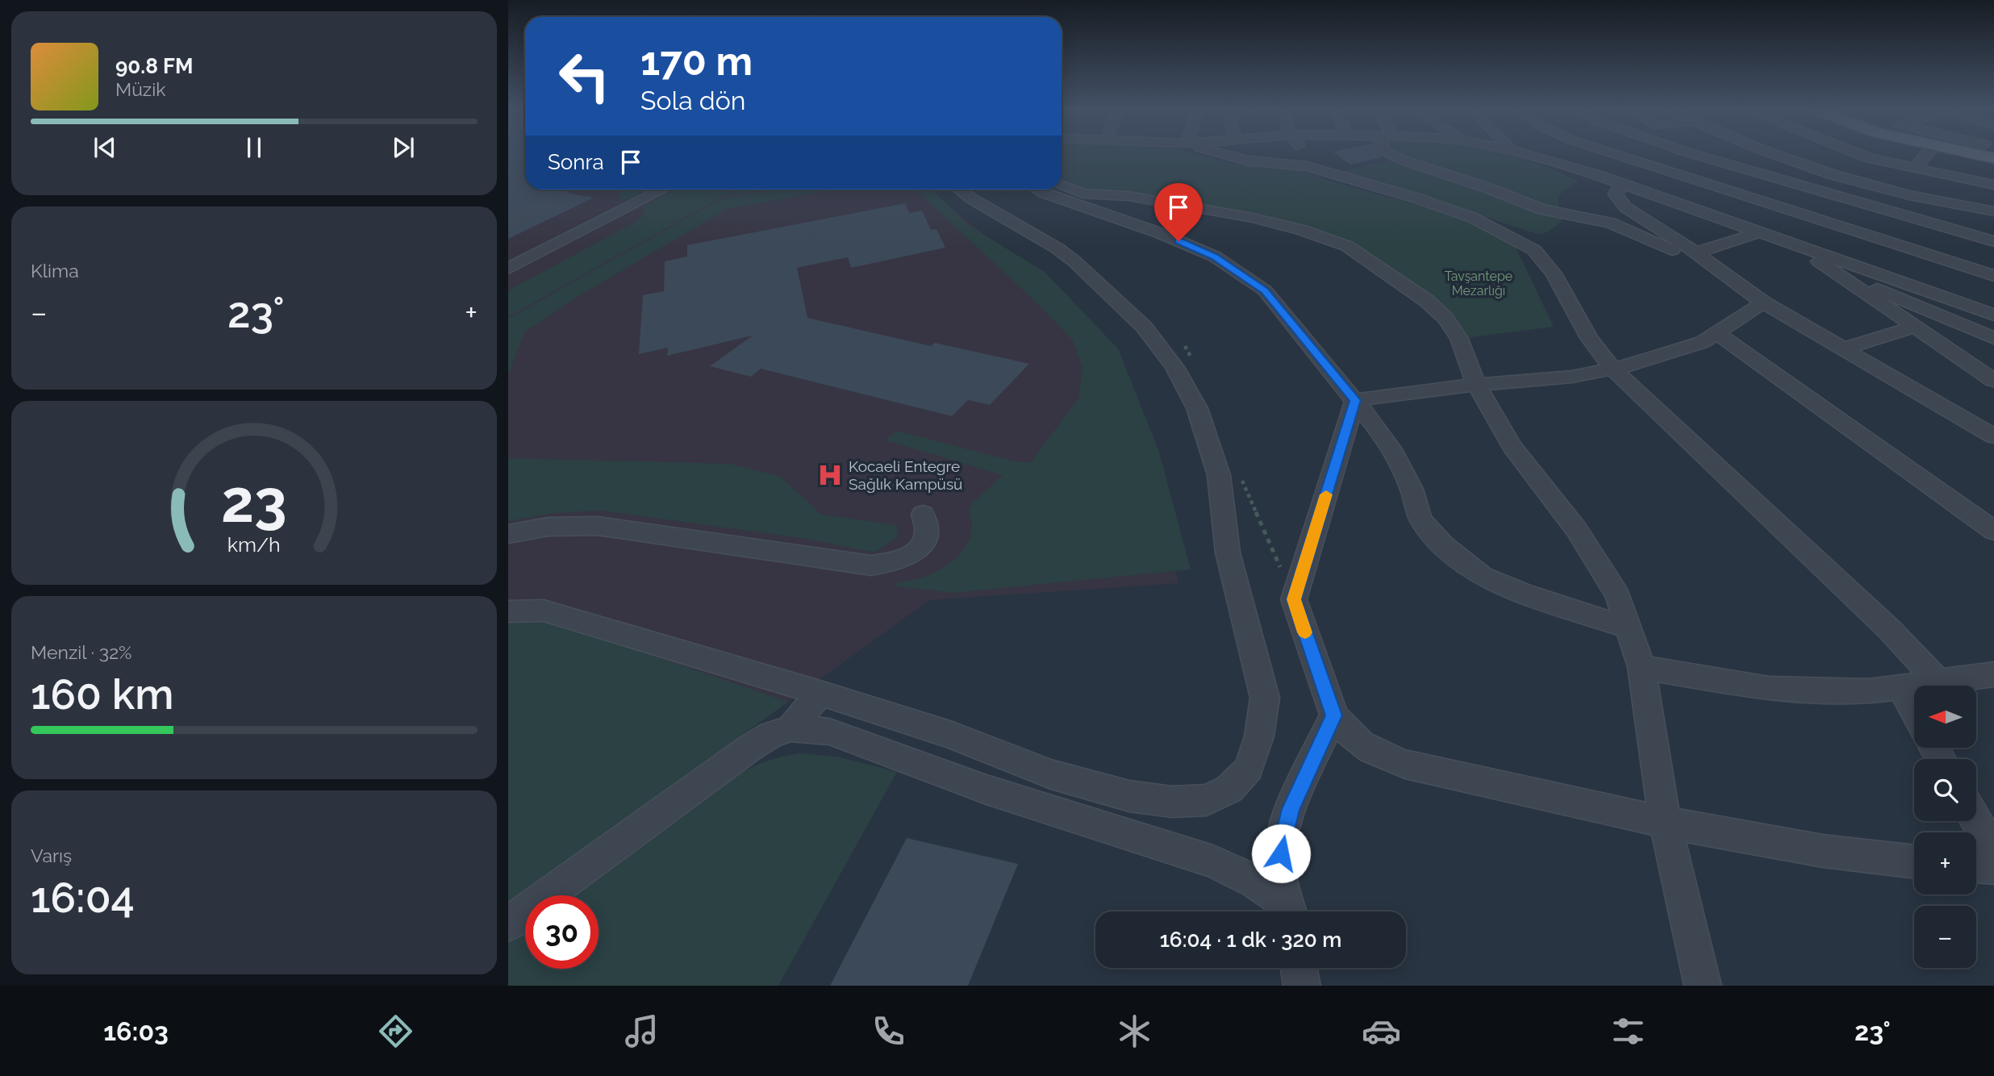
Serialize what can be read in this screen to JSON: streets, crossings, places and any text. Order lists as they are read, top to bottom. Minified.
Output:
{"parks":["Tavşantepe Mezarlığı"],"places":{"hospital":["Kocaeli Entegre Sağlık Kampüsü"]},"north":"left","page":{"turn":["170 m","Sola dön"],"song":["90.8 FM","Müzik"],"then":"Sonra","tile":["Klima",["Menzil · 32%","160 km"],["Varış","16:04"]],"heat":["−","23°","+"],"map_buttons":["+","−"],"limit":"30","trip":"16:04 · 1 dk · 320 m","tabs":["16:03","23°"],"gauge":["23","km/h"]}}
